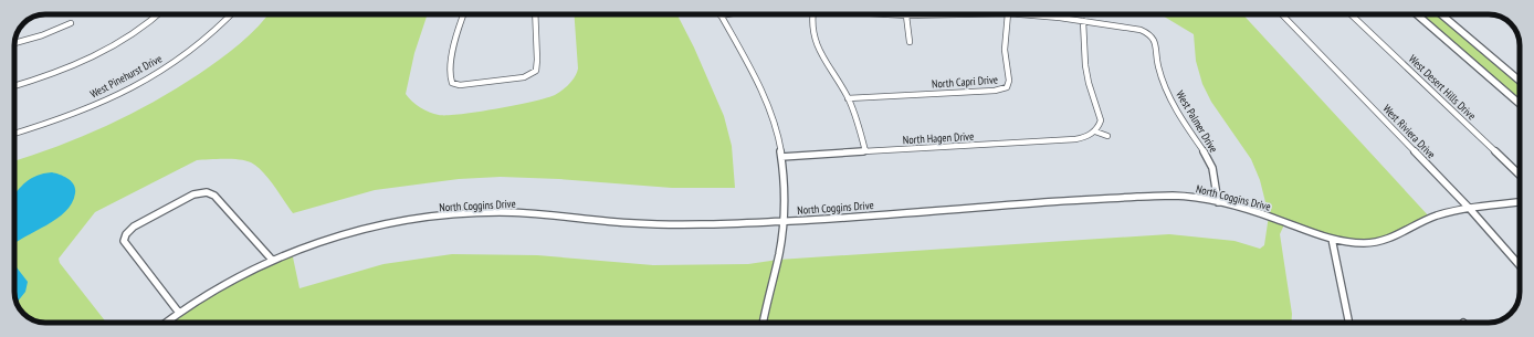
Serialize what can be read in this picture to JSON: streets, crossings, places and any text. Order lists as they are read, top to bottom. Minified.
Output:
{"streets":{"street":["West Pinehurst Drive","North Capri Drive","West Desert Hills Drive","West Palmer Drive","West Riviera Drive","North Hagen Drive","North Coggins Drive"]},"crossings":[["West Palmer Drive","North Coggins Drive"],["West Riviera Drive","North Coggins Drive"]]}
